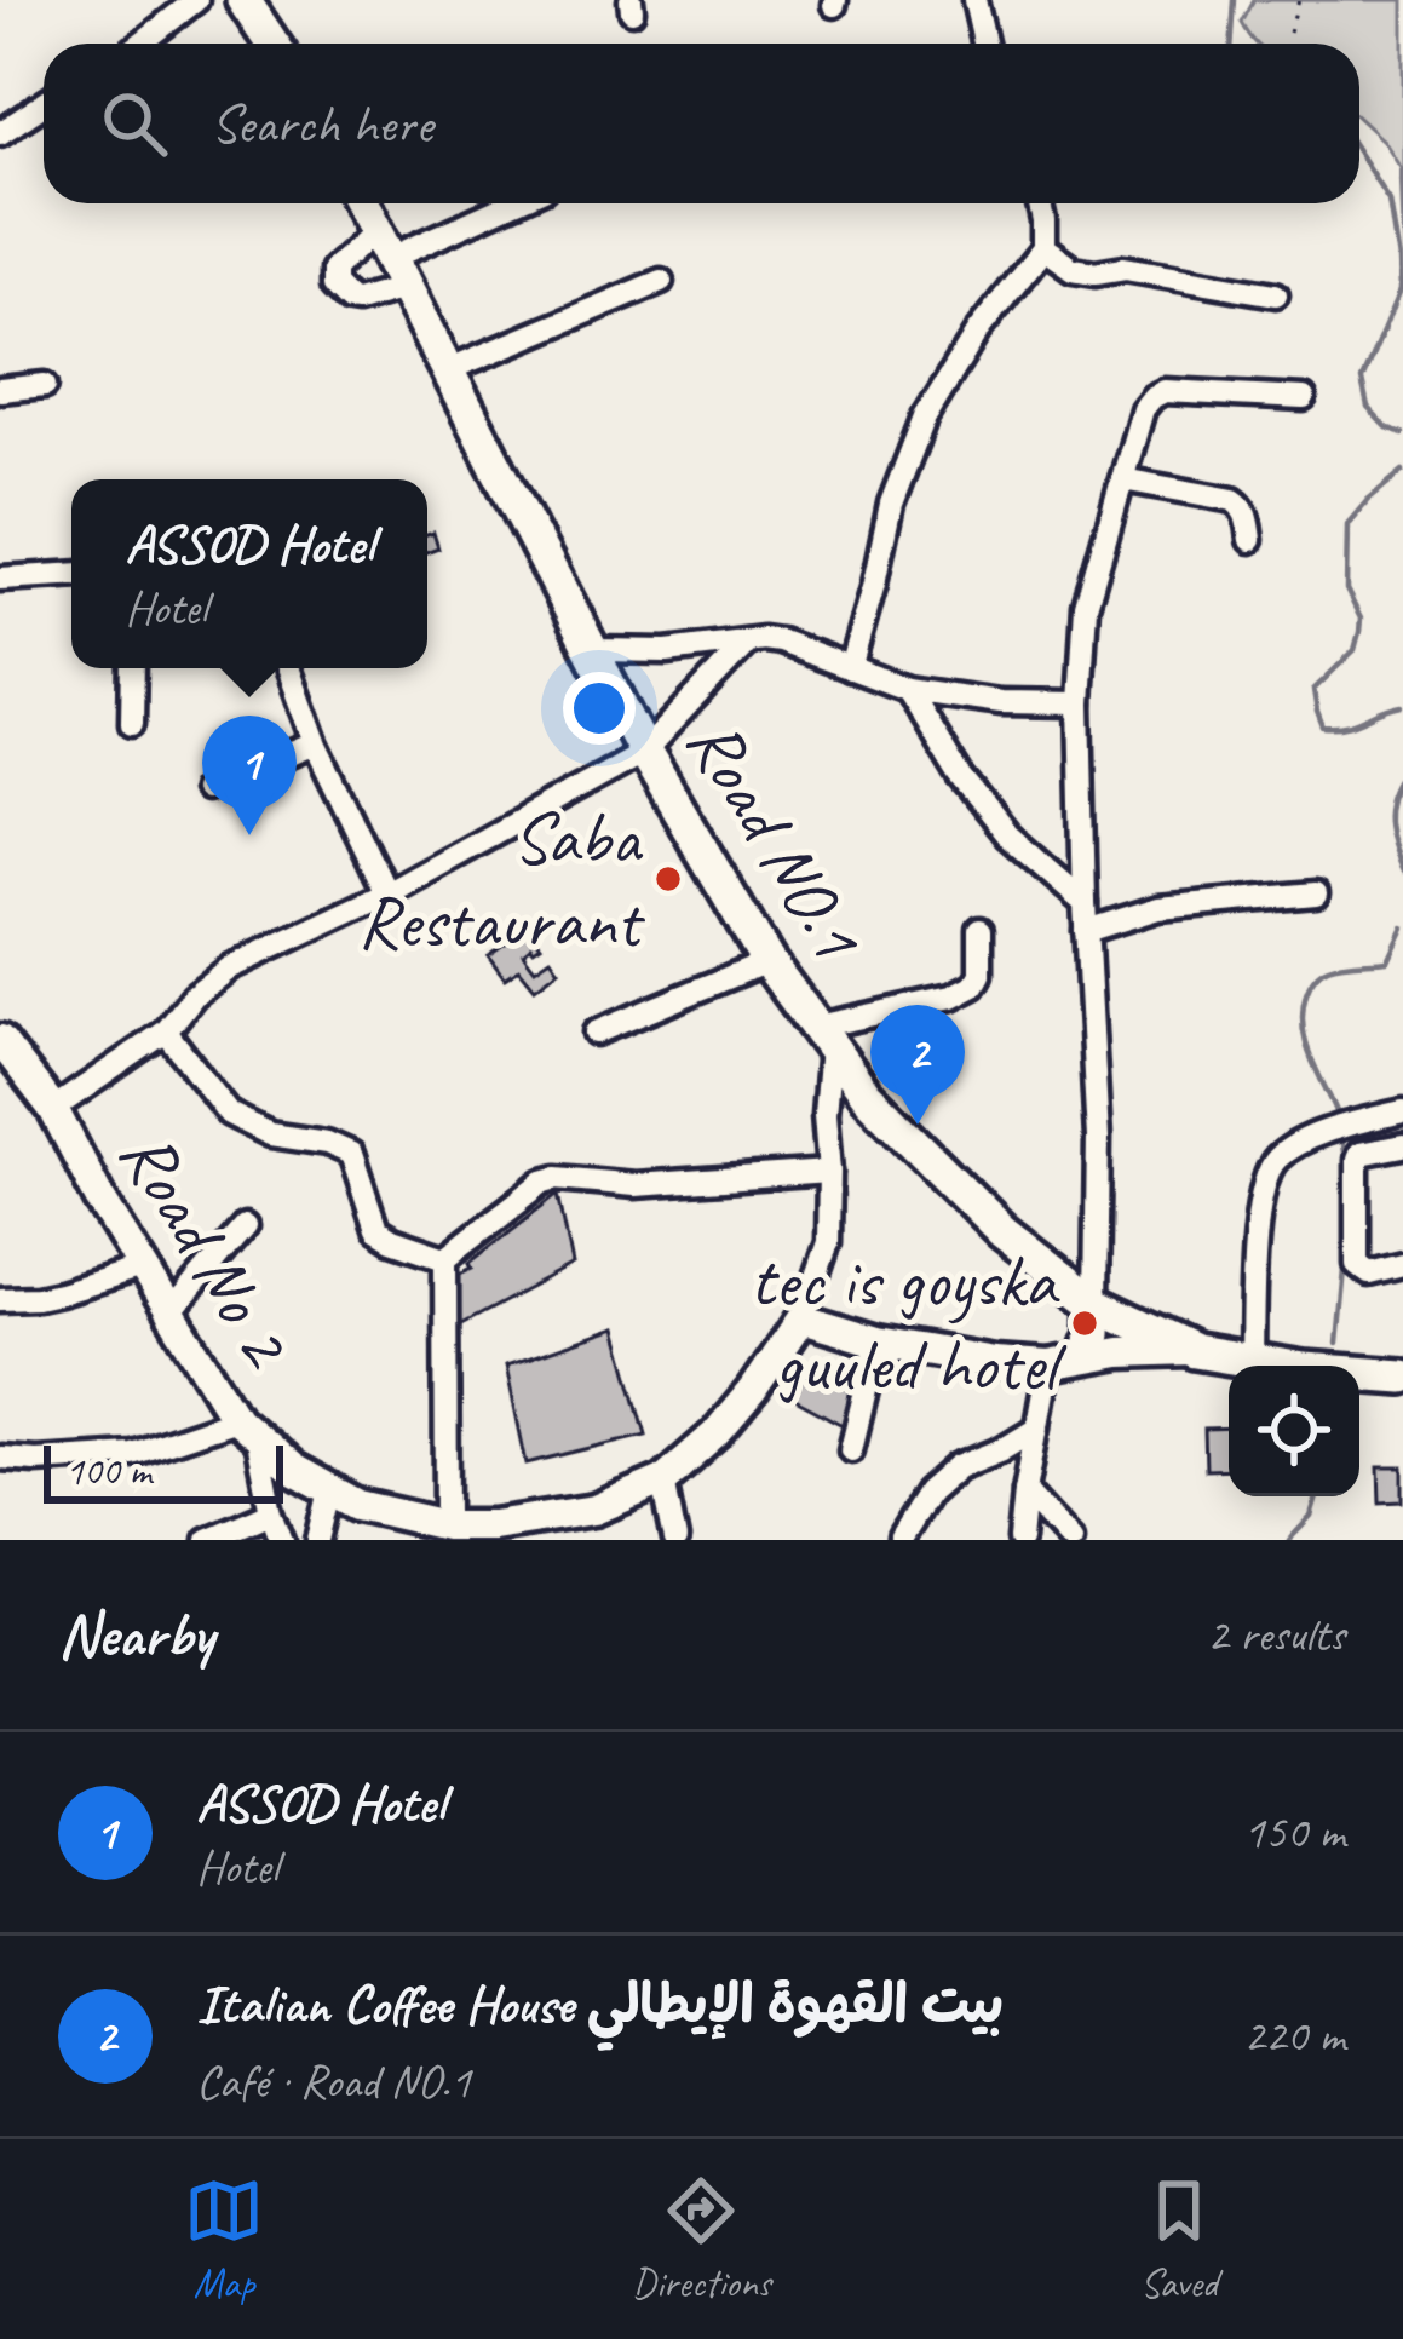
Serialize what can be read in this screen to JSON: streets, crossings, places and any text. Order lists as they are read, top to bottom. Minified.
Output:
{"streets":{"highway":["Road NO.1"],"main road":["Road No 2"]},"places":["Saba Restaurant","tec is goyska guuled hotel"],"scale_bar":"100 m","page":{"search":"Search here","popup":["ASSOD Hotel","Hotel"],"pins":["1","2"],"scale":"100 m","heading":["Nearby","2 results"],"list":[{"mark":"1","name":"ASSOD Hotel","note":"Hotel","value":"150 m"},{"mark":"2","name":"Italian Coffee House بيت القهوة الإيطالي","note":"Café · Road NO.1","value":"220 m"}],"nav":["Map","Directions","Saved"]}}
